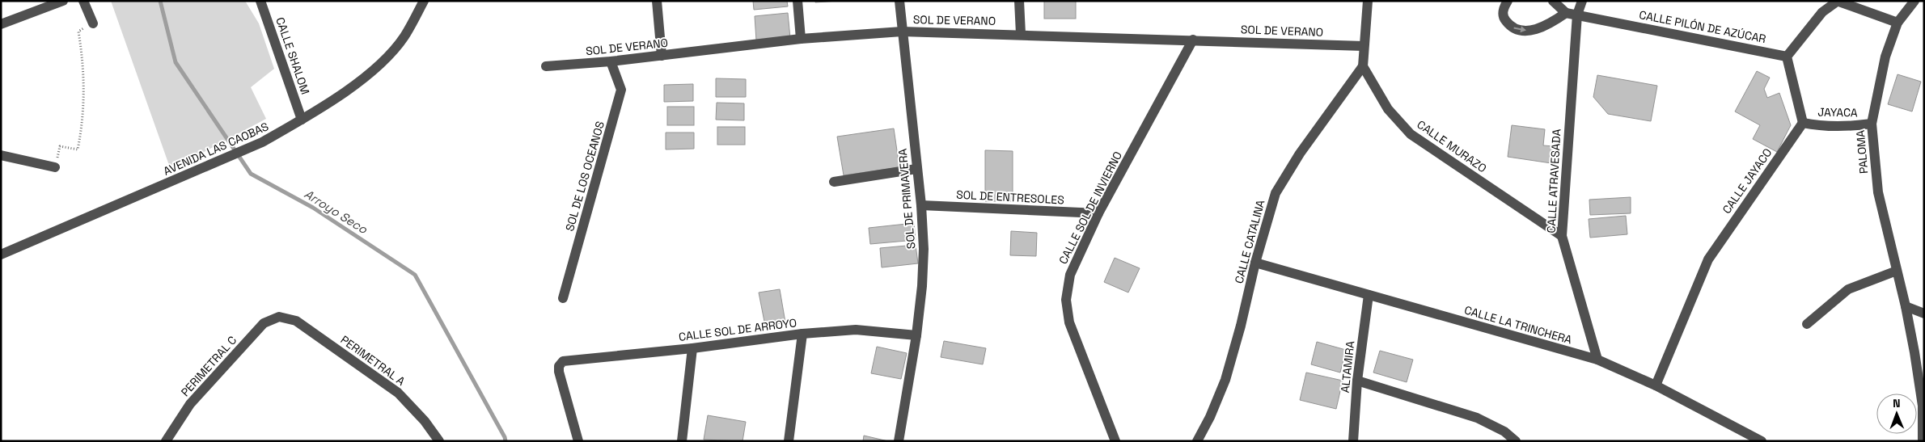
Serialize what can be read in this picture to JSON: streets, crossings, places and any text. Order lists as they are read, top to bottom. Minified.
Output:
{"streets":{"street":["SOL DE VERANO","CALLE PILÓN DE AZÚCAR","CALLE SHALOM","JAYACA","CALLE MURAZO","AVENIDA LAS CAOBAS","PALOMA","SOL DE LOS OCEANOS","CALLE ATRAVESADA","CALLE JAYACO","SOL DE ENTRESOLES","SOL DE PRIMAVERA","CALLE SOL DE INVIERNO","CALLE CATALINA","CALLE LA TRINCHERA","CALLE SOL DE ARROYO","PERIMETRAL A","PERIMETRAL C","ALTAMIRA"]},"crossings":[["SOL DE VERANO","SOL DE LOS OCEANOS"],["SOL DE VERANO","SOL DE PRIMAVERA"],["SOL DE VERANO","CALLE SOL DE INVIERNO"],["CALLE PILÓN DE AZÚCAR","CALLE ATRAVESADA"],["CALLE SHALOM","AVENIDA LAS CAOBAS"],["JAYACA","PALOMA"],["JAYACA","CALLE JAYACO"],["CALLE MURAZO","CALLE ATRAVESADA"],["CALLE MURAZO","CALLE CATALINA"],["CALLE ATRAVESADA","CALLE LA TRINCHERA"],["CALLE JAYACO","CALLE LA TRINCHERA"],["SOL DE ENTRESOLES","SOL DE PRIMAVERA"],["SOL DE ENTRESOLES","CALLE SOL DE INVIERNO"],["SOL DE PRIMAVERA","CALLE SOL DE ARROYO"],["CALLE CATALINA","CALLE LA TRINCHERA"],["CALLE LA TRINCHERA","ALTAMIRA"],["PERIMETRAL A","PERIMETRAL C"]],"water":["Arroyo Seco"],"north":"top"}
